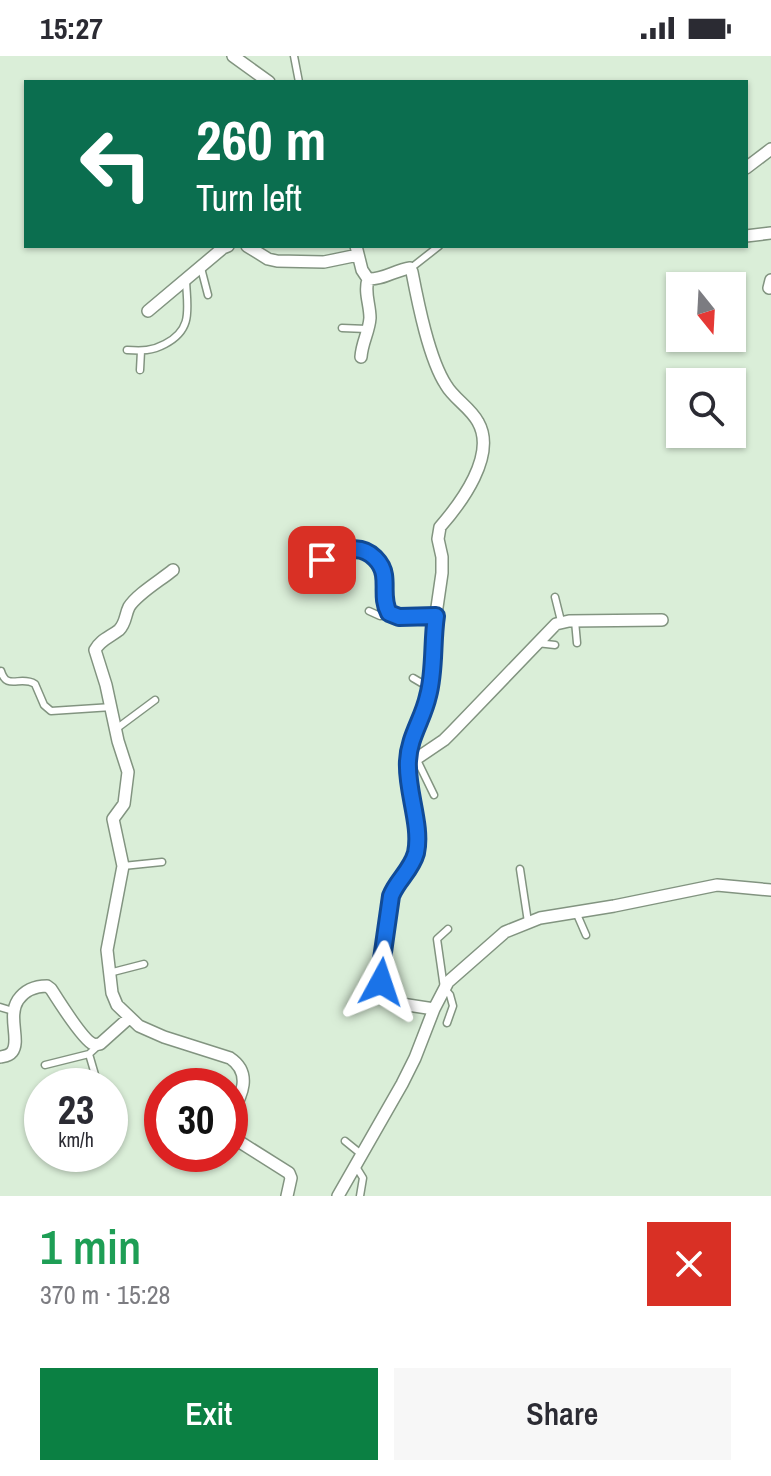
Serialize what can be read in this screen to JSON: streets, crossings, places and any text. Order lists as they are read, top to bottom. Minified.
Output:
{"north":"bottom","page":{"status":"15:27","turn":["260 m","Turn left"],"speed":"23 km/h","limit":"30","heading":["1 min","370 m · 15:28"],"buttons":["Exit","Share"]}}
